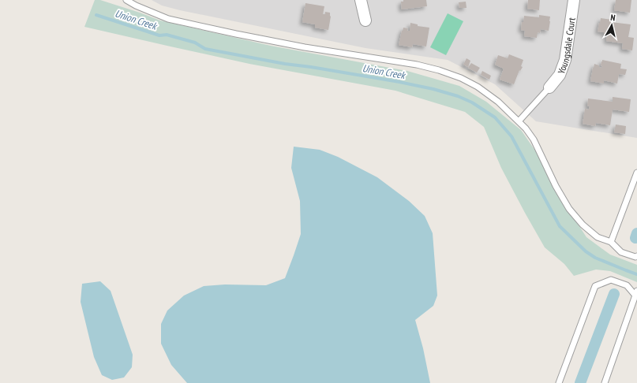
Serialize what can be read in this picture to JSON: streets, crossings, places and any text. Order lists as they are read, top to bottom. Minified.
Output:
{"streets":{"street":["Youngsdale Court"]},"water":["Union Creek"],"north":"top"}
